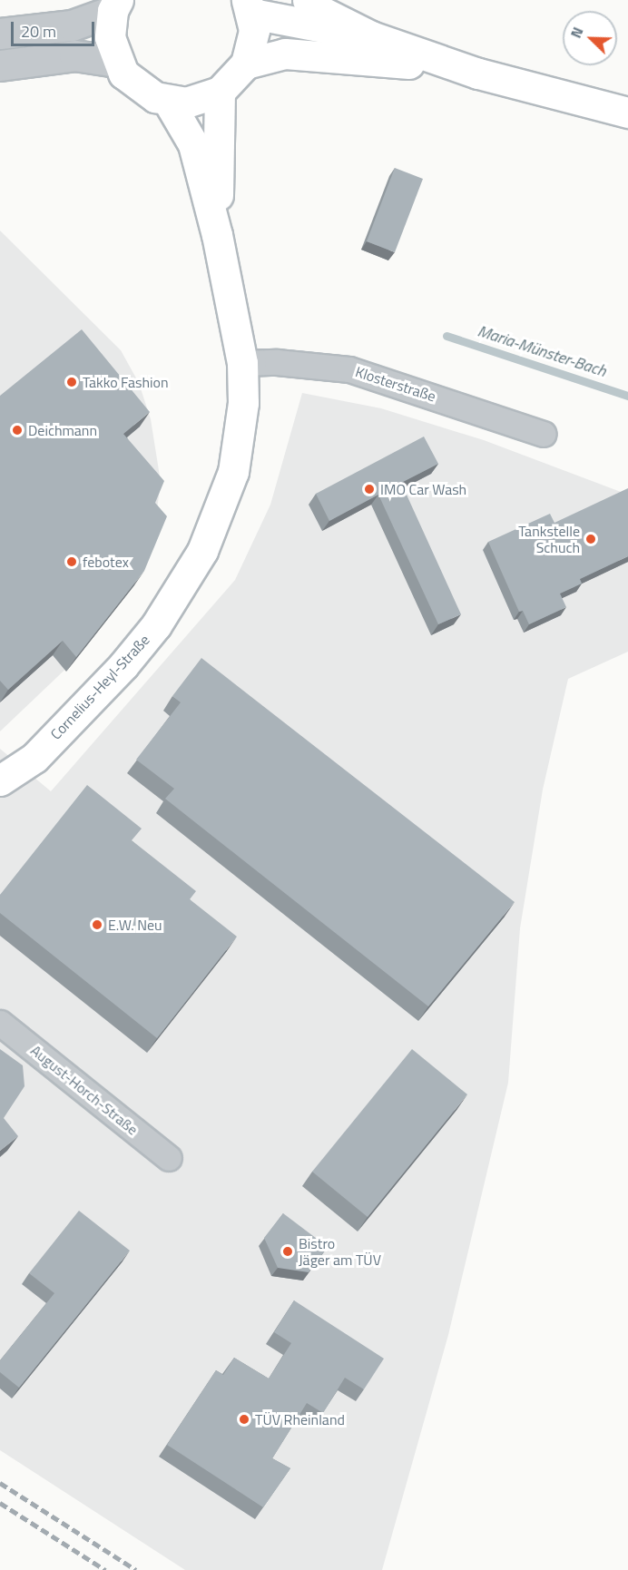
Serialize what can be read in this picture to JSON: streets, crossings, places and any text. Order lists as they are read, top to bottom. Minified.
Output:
{"streets":{"main road":["Cornelius-Heyl-Straße"],"street":["Klosterstraße","August-Horch-Straße"]},"crossings":[["Klosterstraße","Cornelius-Heyl-Straße"]],"water":["Maria-Münster-Bach"],"places":["Takko Fashion","Deichmann","IMO Car Wash","Tankstelle Schuch","febotex","E.W. Neu","Bistro Jäger am TÜV","TÜV Rheinland"],"scale_bar":"20 m","north":"top left"}
